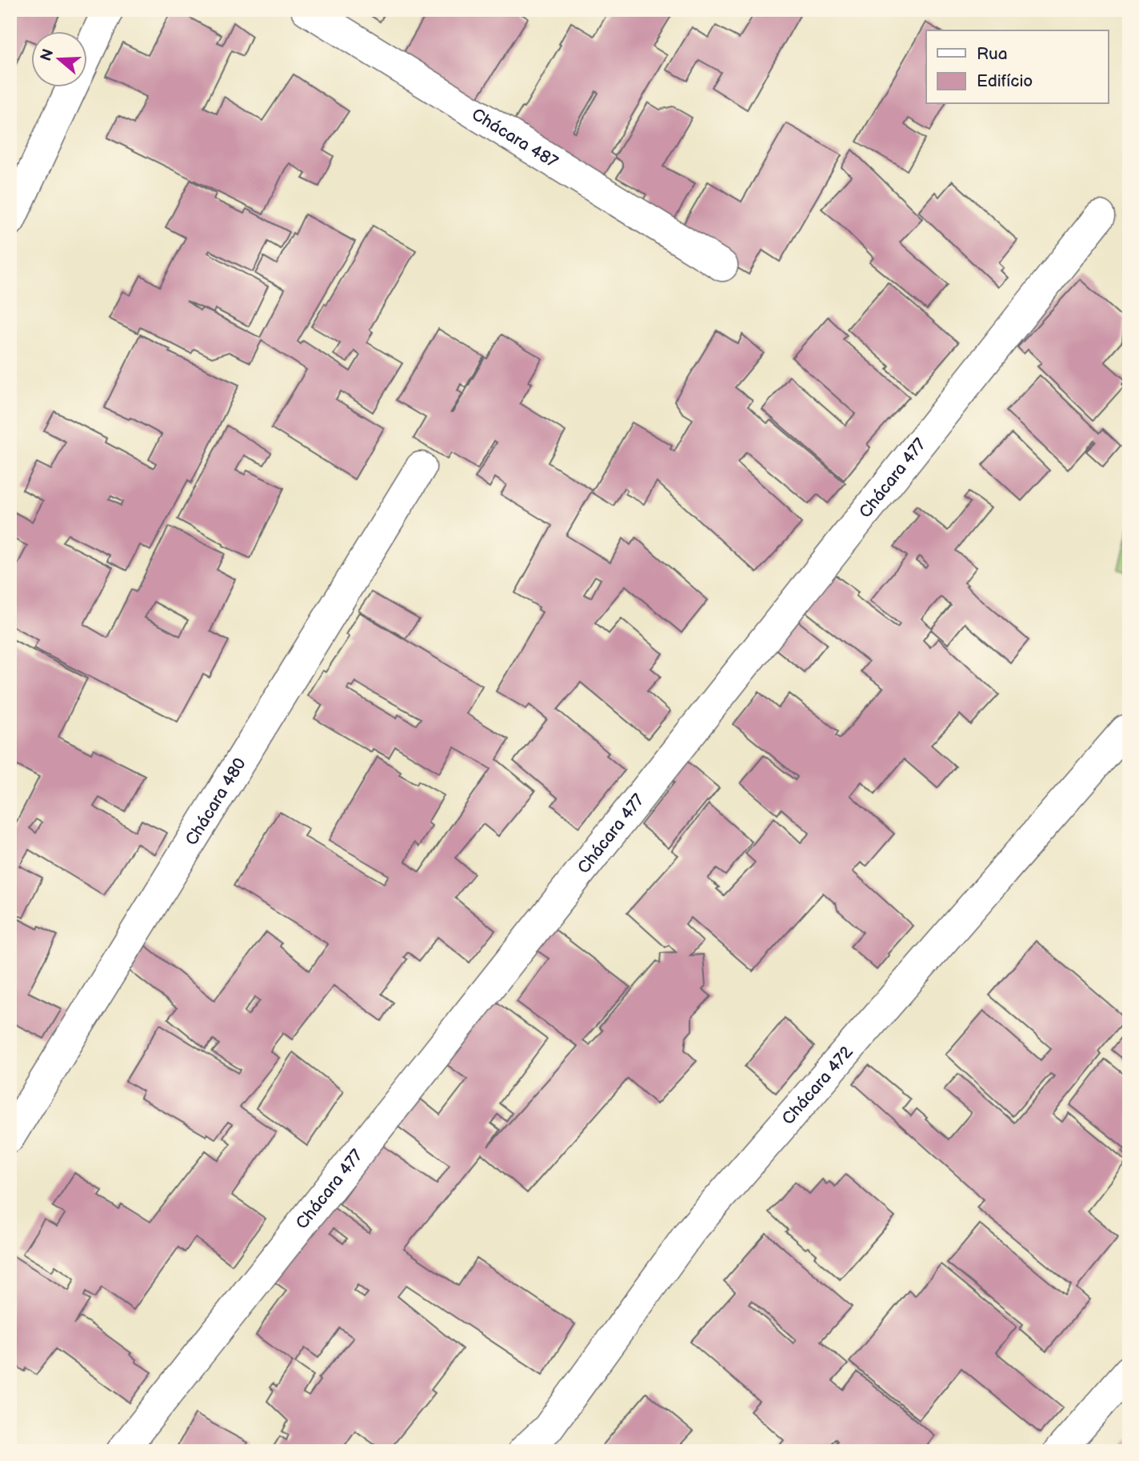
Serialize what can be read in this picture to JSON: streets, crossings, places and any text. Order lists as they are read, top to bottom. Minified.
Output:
{"streets":{"street":["Chácara 487","Chácara 477","Chácara 480","Chácara 472"]},"legend":["Rua","Edifício"],"north":"left"}
